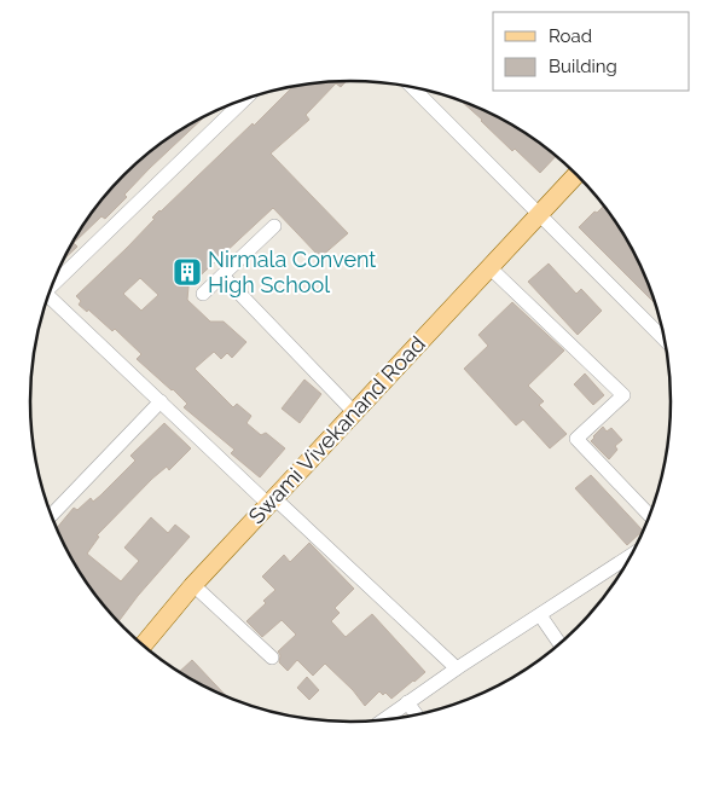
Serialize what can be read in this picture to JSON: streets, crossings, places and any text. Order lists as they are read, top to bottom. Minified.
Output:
{"streets":{"main road":["Swami Vivekanand Road"]},"places":{"building":["Nirmala Convent High School"]},"legend":["Road","Building"]}
